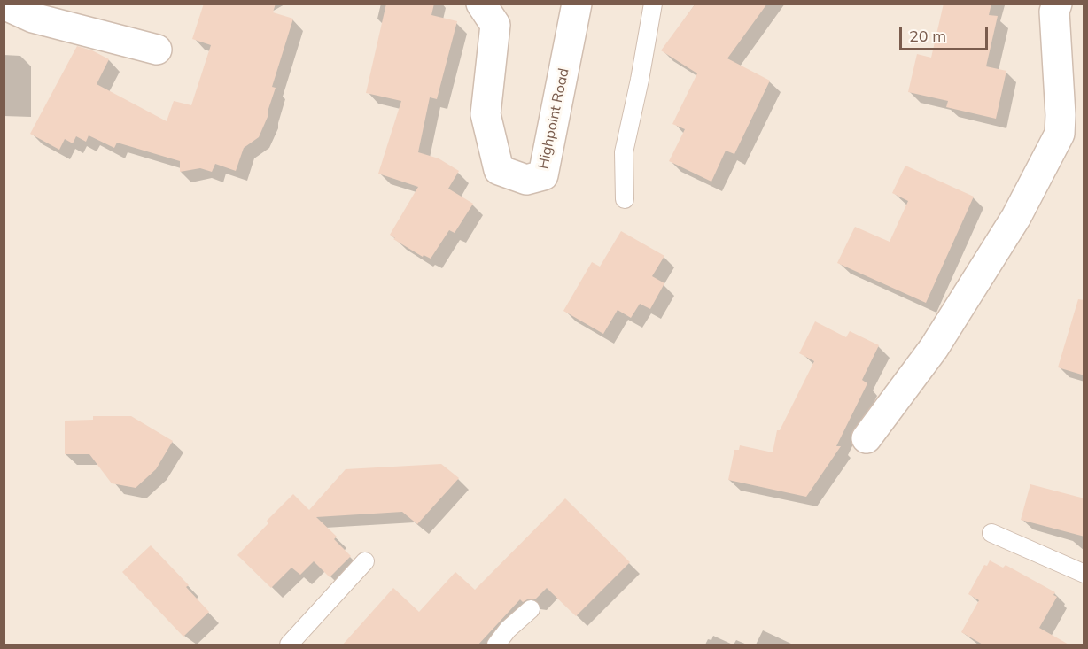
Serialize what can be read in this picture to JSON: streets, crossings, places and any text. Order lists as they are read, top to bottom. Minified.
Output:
{"streets":{"street":["Highpoint Road"]},"scale_bar":"20 m"}
